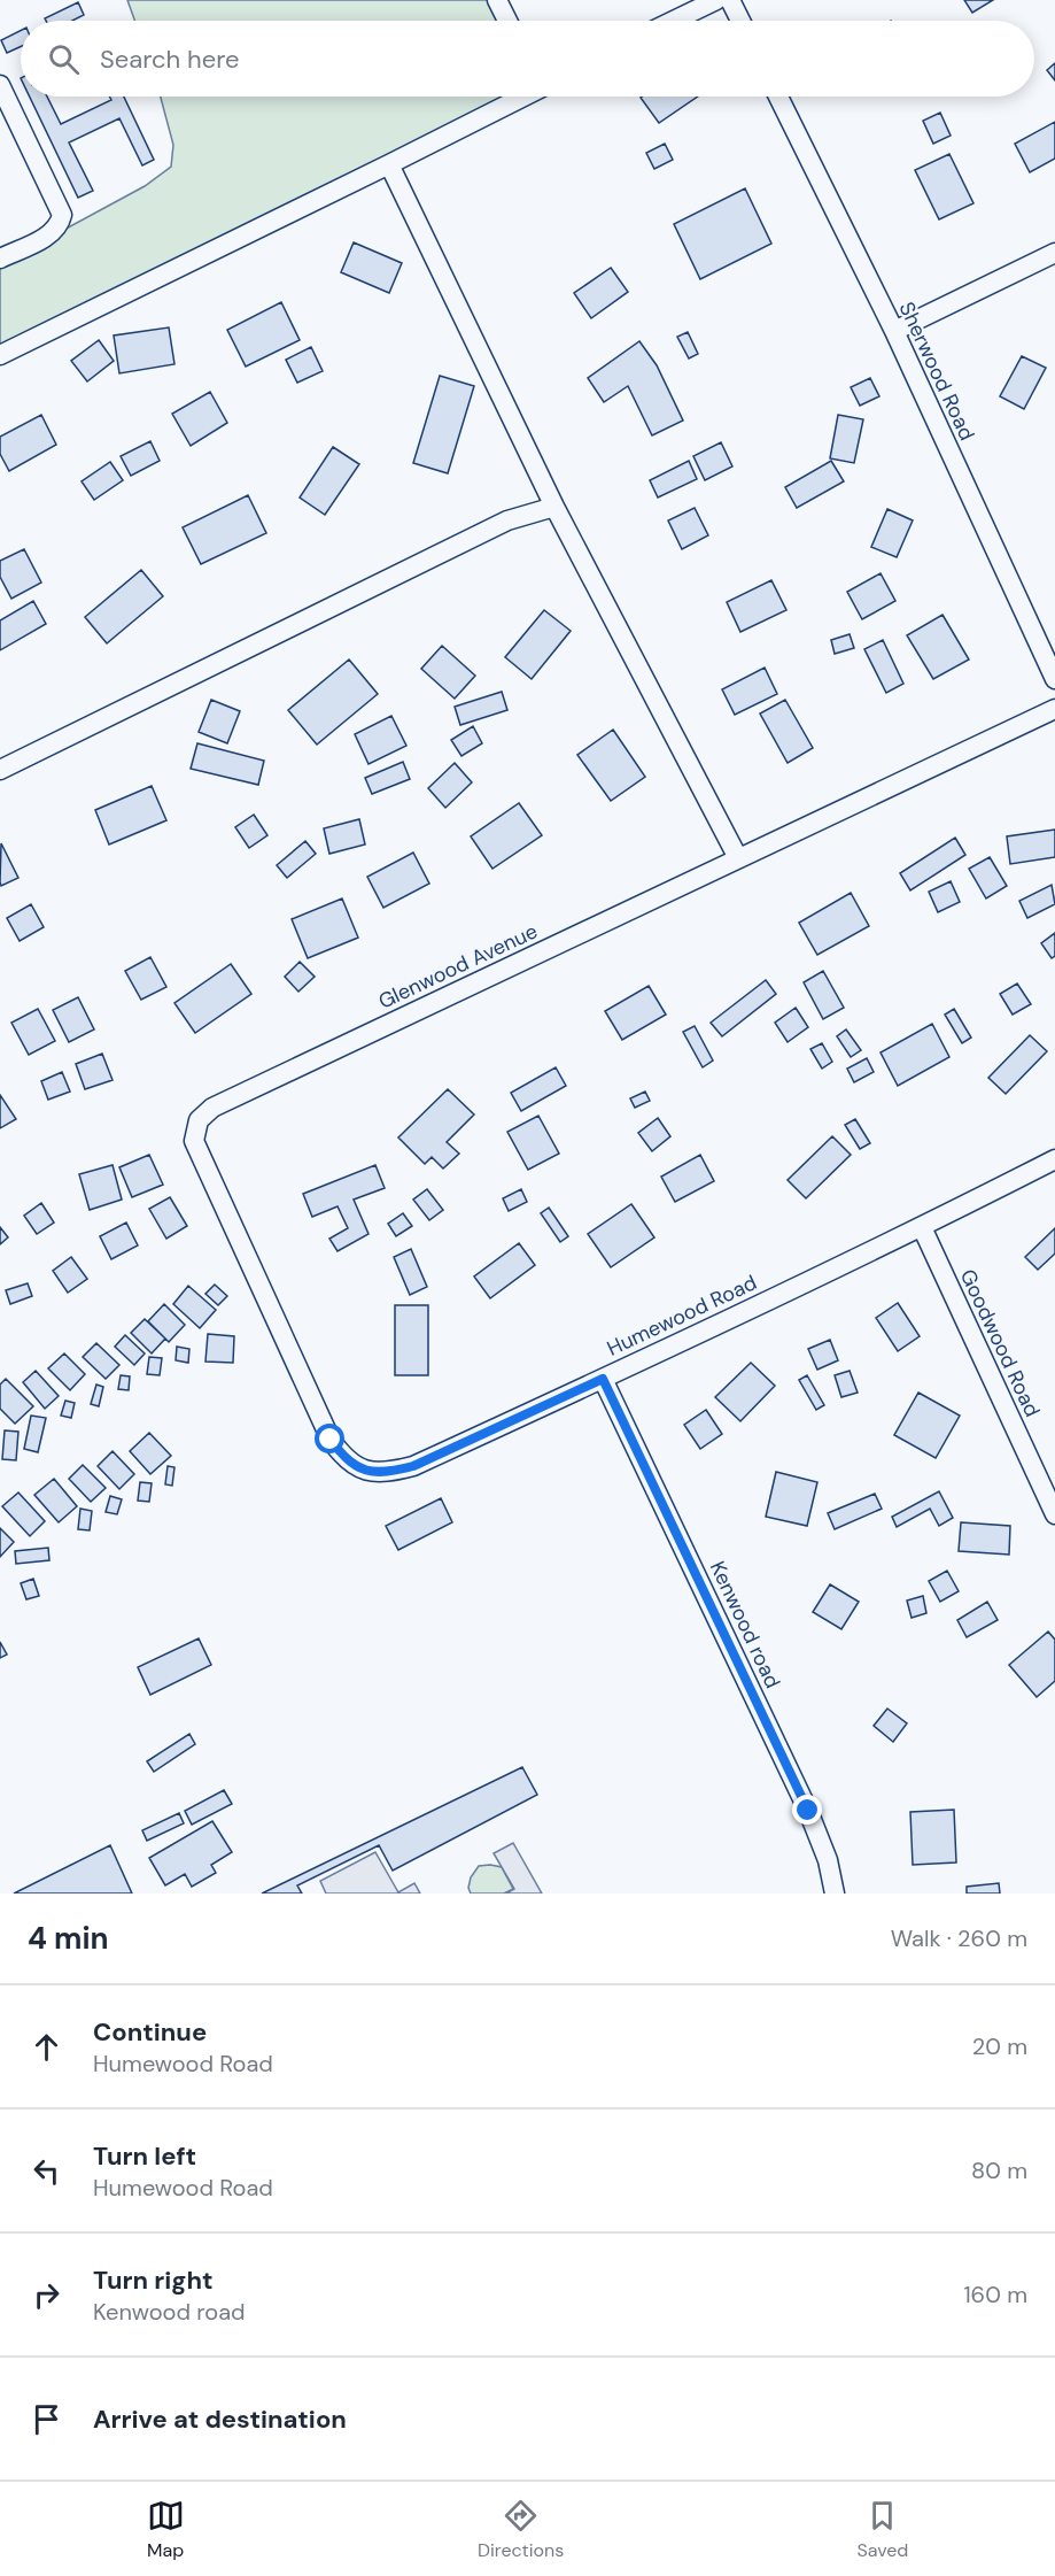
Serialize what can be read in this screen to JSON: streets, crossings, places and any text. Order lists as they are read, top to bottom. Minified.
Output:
{"streets":{"street":["Sherwood Road","Glenwood Avenue","Humewood Road","Goodwood Road","Kenwood road"]},"crossings":[["Glenwood Avenue","Humewood Road"],["Humewood Road","Goodwood Road"],["Humewood Road","Kenwood road"]],"page":{"search":"Search here","heading":["4 min","Walk · 260 m"],"list":[["Continue","Humewood Road","20 m"],["Turn left","Humewood Road","80 m"],["Turn right","Kenwood road","160 m"],"Arrive at destination"],"nav":["Map","Directions","Saved"]}}
